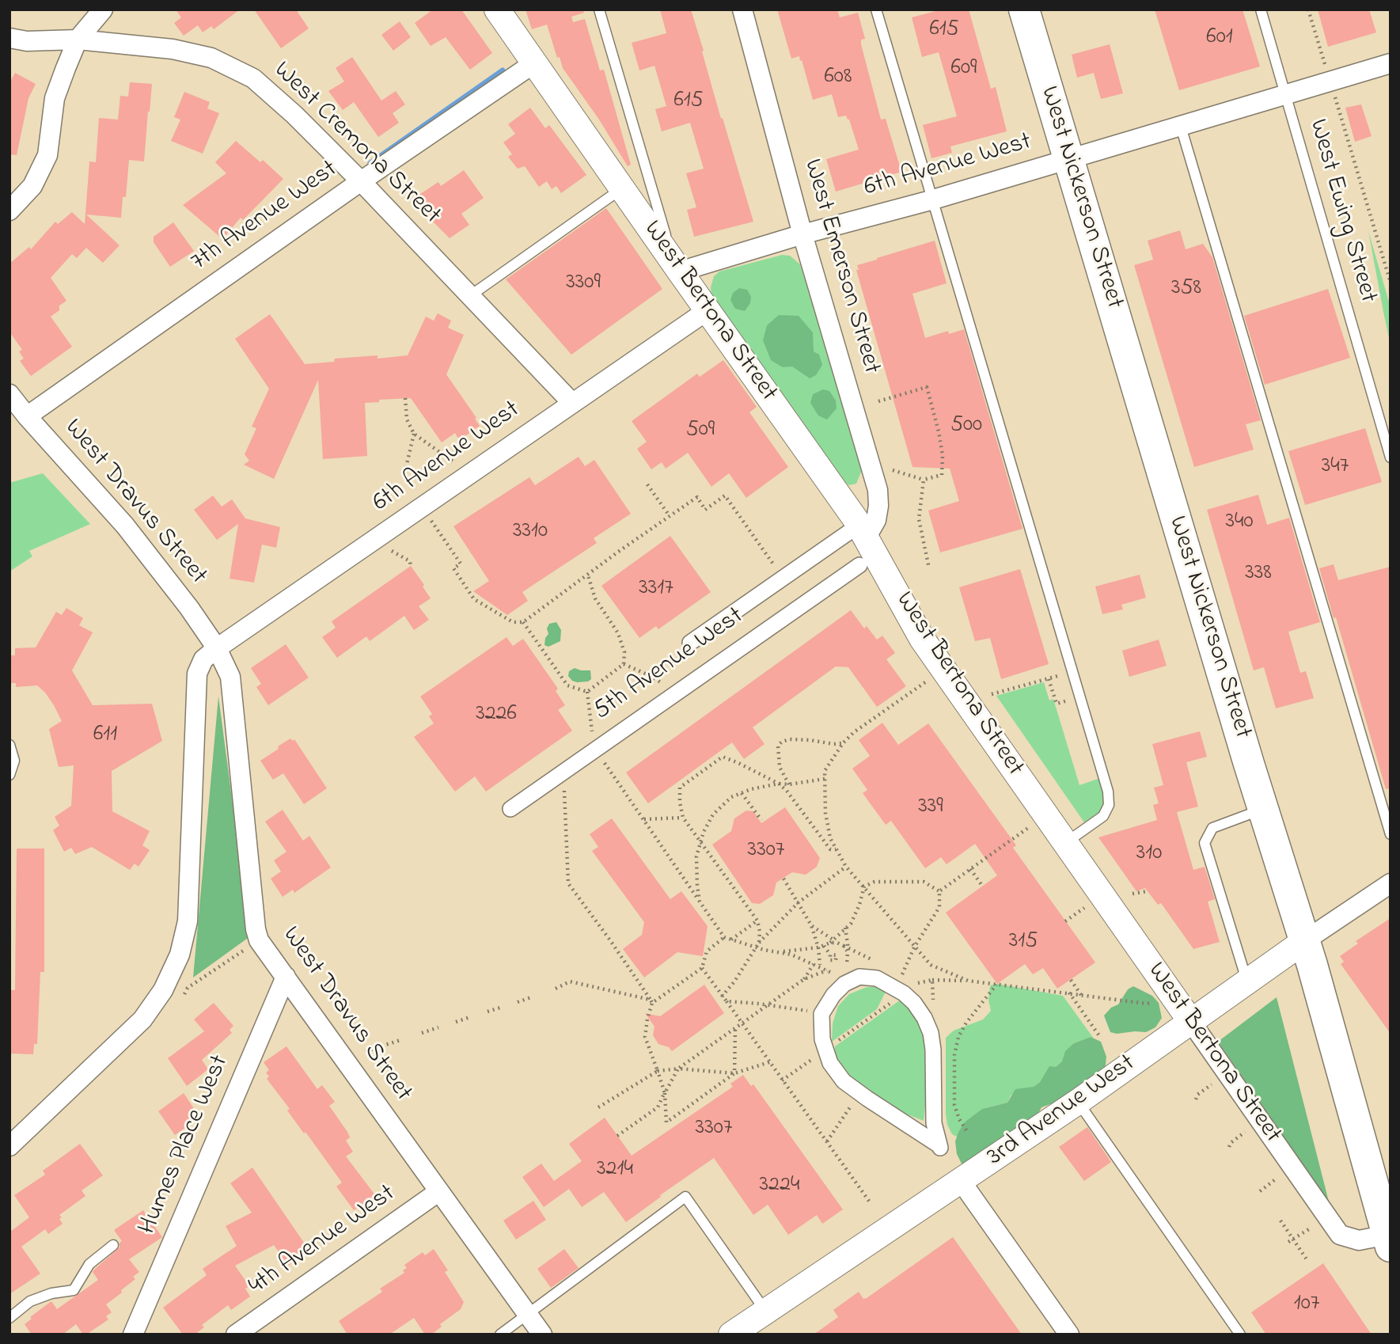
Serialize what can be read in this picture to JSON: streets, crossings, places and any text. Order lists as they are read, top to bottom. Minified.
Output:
{"streets":{"main road":["West Nickerson Street"],"street":["West Cremona Street","6th Avenue West","7th Avenue West","West Emerson Street","West Bertona Street","West Dravus Street","5th Avenue West","3rd Avenue West","Humes Place West","4th Avenue West"],"lane":["West Ewing Street"]},"crossings":[["West Cremona Street","6th Avenue West"],["West Cremona Street","7th Avenue West"],["6th Avenue West","West Nickerson Street"],["6th Avenue West","West Ewing Street"],["6th Avenue West","West Emerson Street"],["6th Avenue West","West Bertona Street"],["6th Avenue West","West Dravus Street"],["West Nickerson Street","West Bertona Street"],["West Nickerson Street","3rd Avenue West"],["7th Avenue West","West Bertona Street"],["7th Avenue West","West Dravus Street"],["West Emerson Street","West Bertona Street"],["West Bertona Street","3rd Avenue West"],["West Dravus Street","Humes Place West"],["West Dravus Street","4th Avenue West"]],"house_numbers":["615","601","609","608","615","3309","358","500","509","347","340","3310","338","3317","3226","611","339","3307","310","315","3307","3214","3224","107"]}
